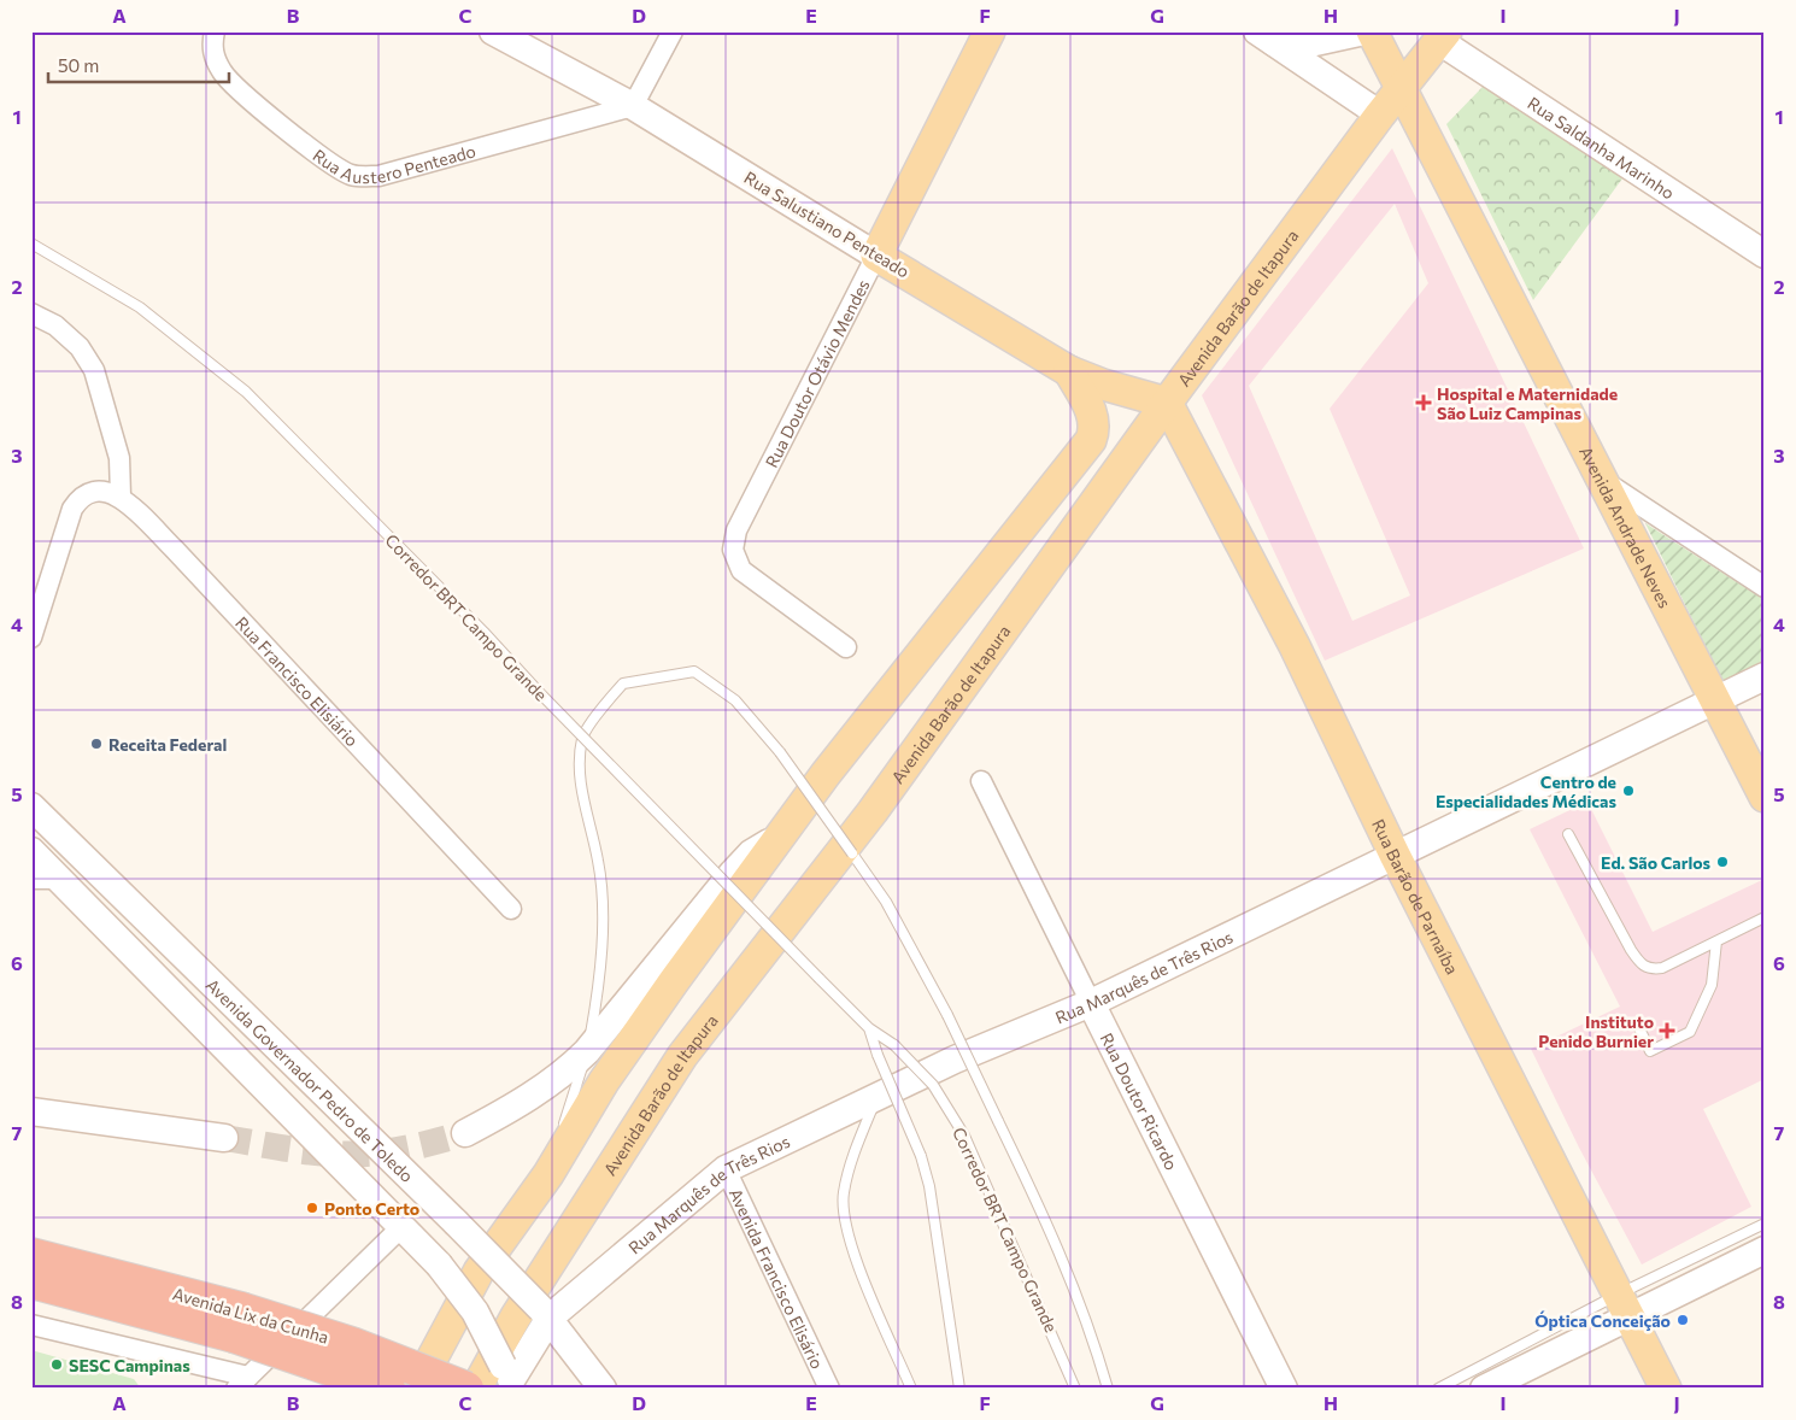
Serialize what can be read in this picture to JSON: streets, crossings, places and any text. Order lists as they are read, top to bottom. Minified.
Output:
{"streets":{"highway":["Avenida Lix da Cunha"],"main road":["Rua Saldanha Marinho","Rua Salustiano Penteado","Avenida Barão de Itapura","Rua Doutor Otávio Mendes","Avenida Andrade Neves","Rua Barão de Parnaíba","Rua Marquês de Três Rios","Avenida Governador Pedro de Toledo","Rua Doutor Ricardo"],"street":["Rua Austero Penteado","Rua Francisco Elisiário","Avenida Francisco Elisário"],"lane":["Corredor BRT Campo Grande"]},"crossings":[["Rua Austero Penteado","Rua Salustiano Penteado"],["Rua Saldanha Marinho","Avenida Barão de Itapura"],["Rua Salustiano Penteado","Avenida Barão de Itapura"],["Rua Salustiano Penteado","Rua Doutor Otávio Mendes"],["Rua Salustiano Penteado","Rua Barão de Parnaíba"],["Avenida Barão de Itapura","Avenida Andrade Neves"],["Avenida Barão de Itapura","Rua Barão de Parnaíba"],["Avenida Andrade Neves","Rua Marquês de Três Rios"],["Rua Barão de Parnaíba","Rua Marquês de Três Rios"],["Rua Marquês de Três Rios","Avenida Governador Pedro de Toledo"],["Rua Marquês de Três Rios","Rua Doutor Ricardo"],["Rua Marquês de Três Rios","Avenida Francisco Elisário"]],"places":{"health":["Hospital e Maternidade São Luiz Campinas","Instituto Penido Burnier"],"other":["Receita Federal","Centro de Especialidades Médicas","Ed. São Carlos","Ponto Certo","Óptica Conceição","SESC Campinas"]},"scale_bar":"50 m","grid":{"columns":["A","B","C","D","E","F","G","H","I","J"],"rows":["1","2","3","4","5","6","7","8"]}}
